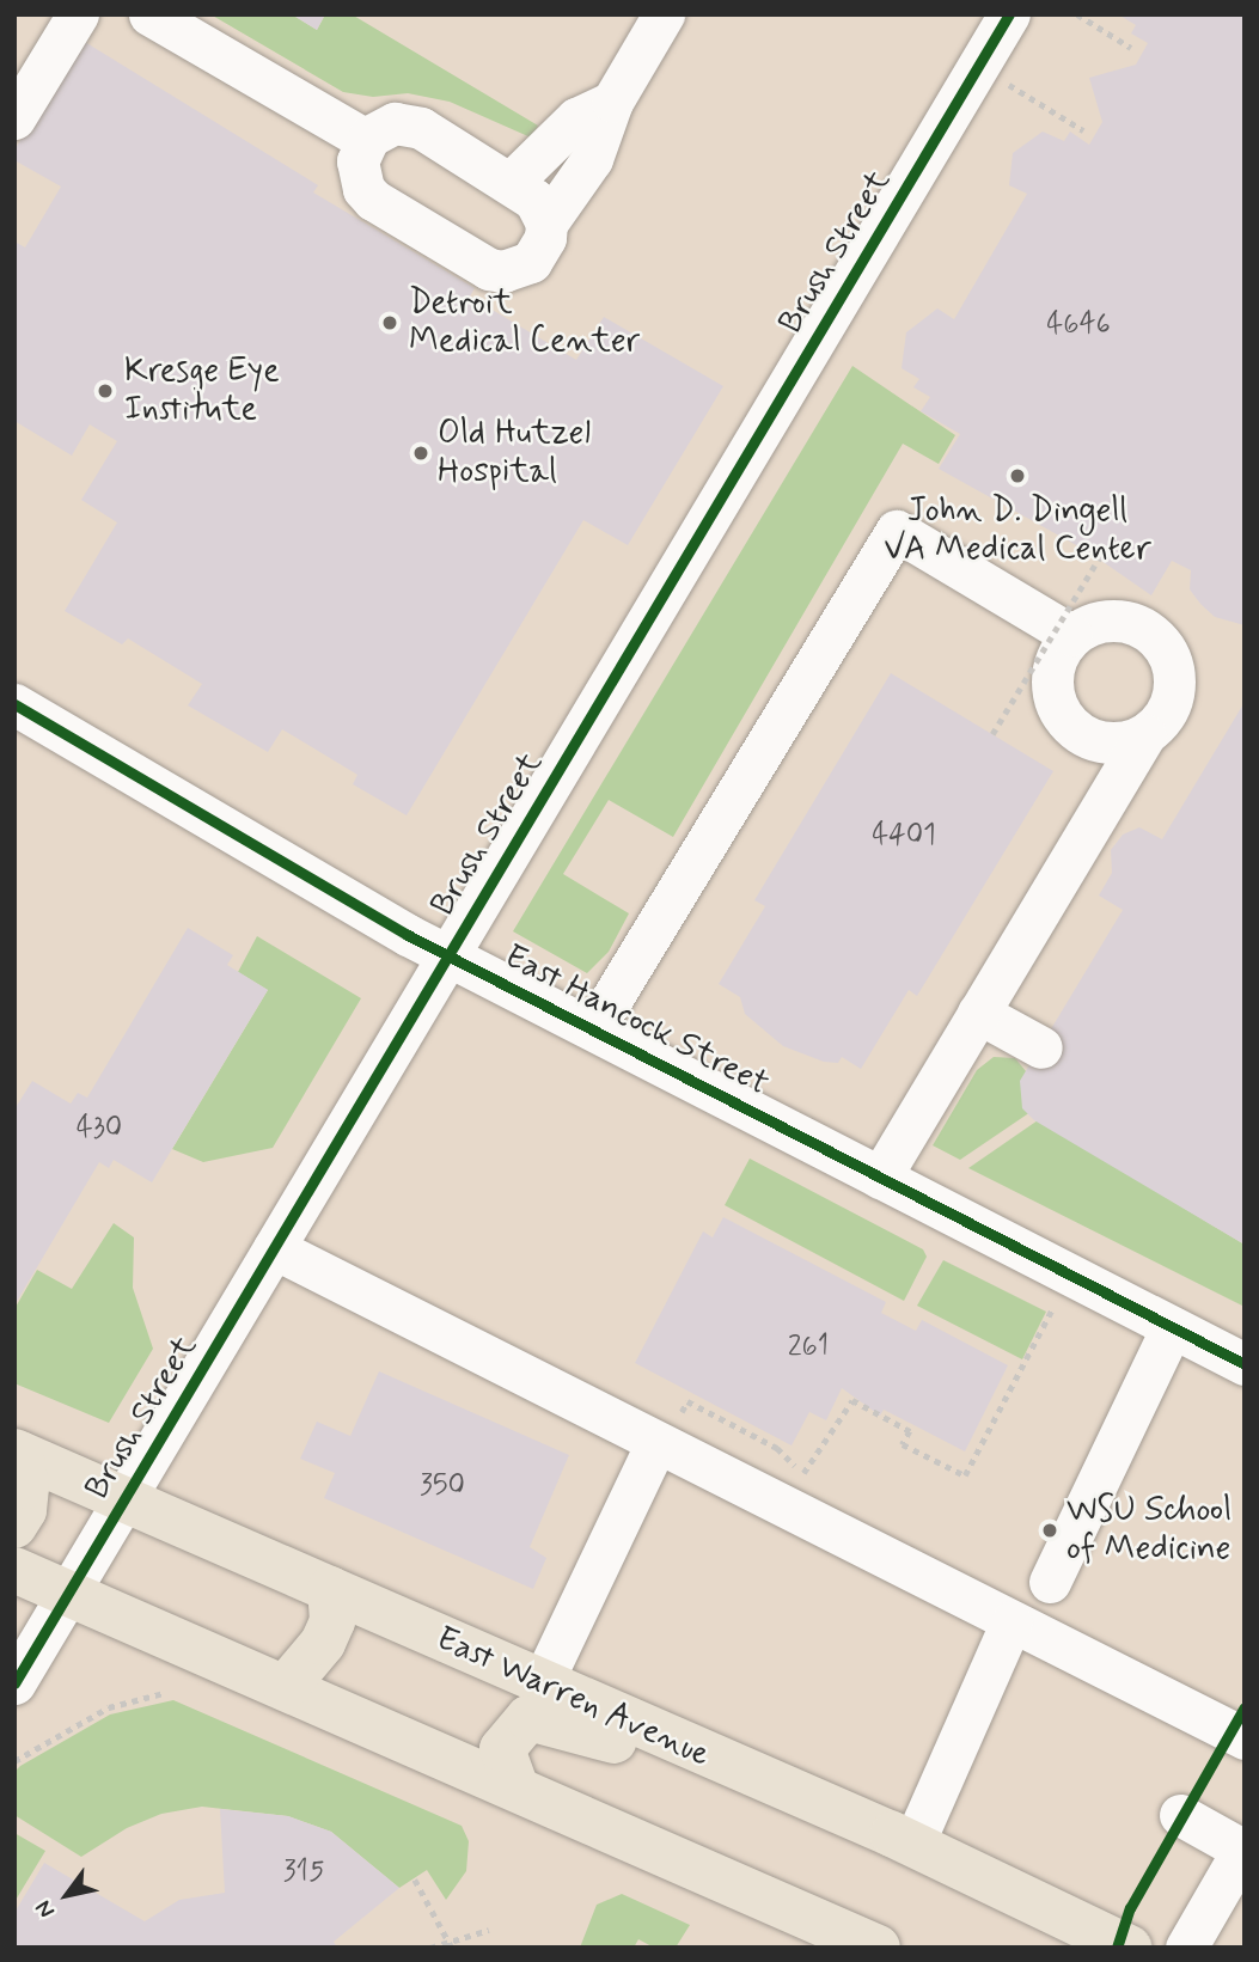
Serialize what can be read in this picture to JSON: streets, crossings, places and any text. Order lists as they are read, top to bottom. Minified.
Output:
{"streets":{"main road":["East Warren Avenue"],"street":["Brush Street","East Hancock Street"]},"crossings":[["Brush Street","East Hancock Street"],["Brush Street","East Warren Avenue"]],"places":["Detroit Medical Center","Kresge Eye Institute","Old Hutzel Hospital","John D. Dingell VA Medical Center","WSU School of Medicine"],"house_numbers":["4646","4401","430","261","350","315"],"north":"bottom left"}
